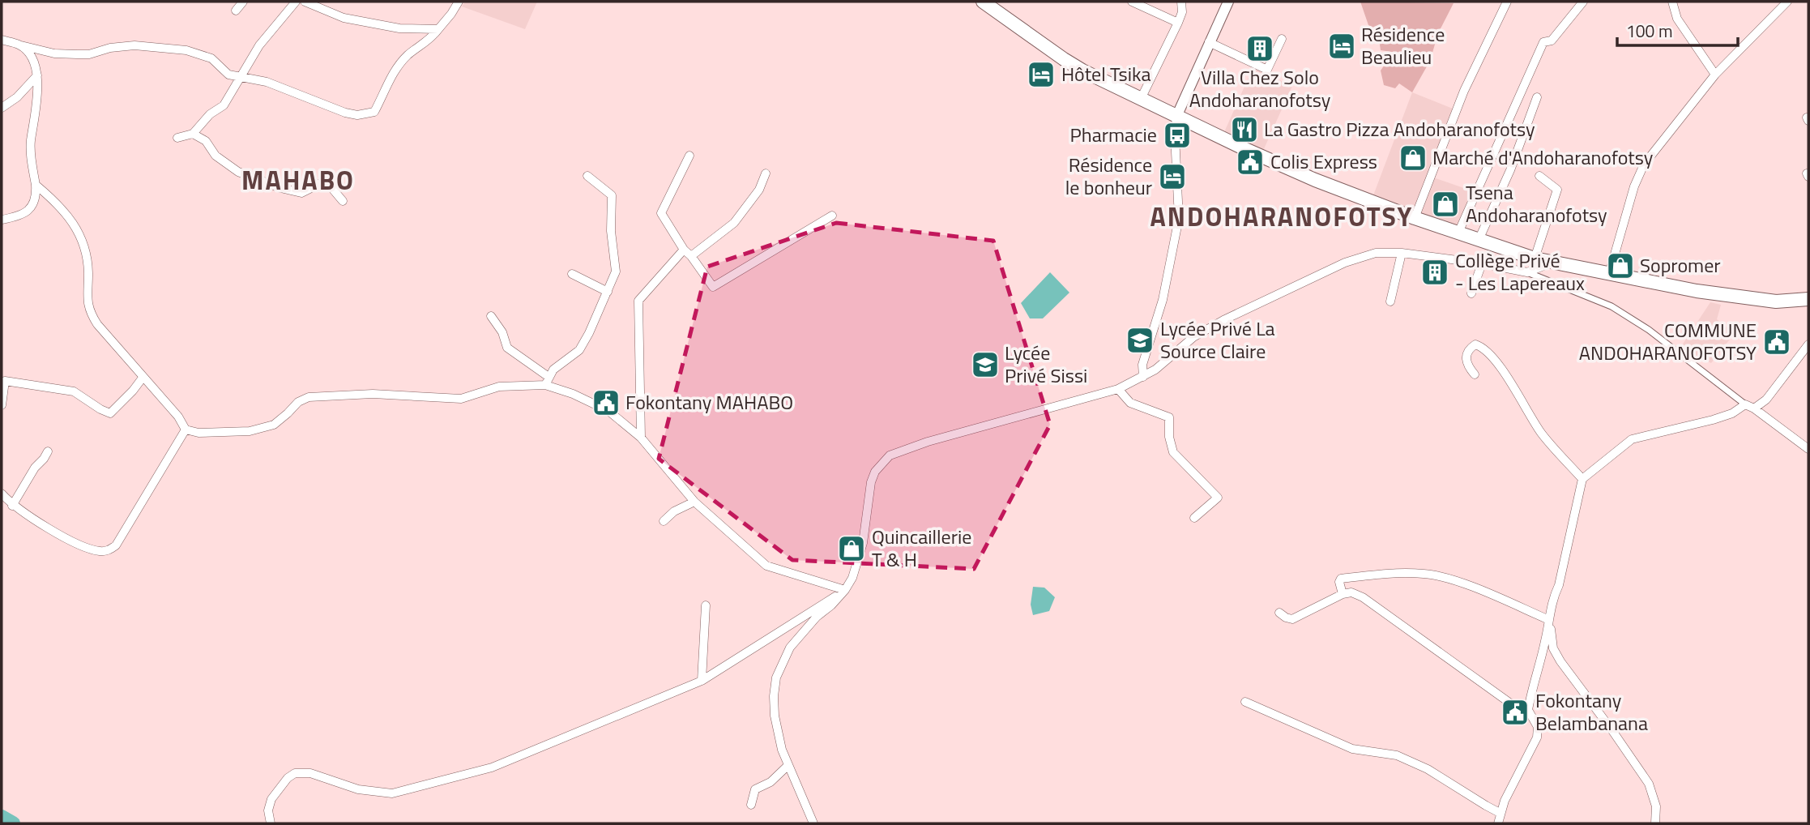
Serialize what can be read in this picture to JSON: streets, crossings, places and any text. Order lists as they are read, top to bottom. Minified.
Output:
{"districts":["MAHABO","ANDOHARANOFOTSY"],"places":{"hotel":["Résidence Beaulieu","Hôtel Tsika","Résidence le bonheur"],"building":["Villa Chez Solo Andoharanofotsy","Collège Privé - Les Lapereaux"],"restaurant":["La Gastro Pizza Andoharanofotsy"],"bus stop":["Pharmacie"],"shop":["Marché d'Andoharanofotsy","Tsena Andoharanofotsy","Sopromer","Quincaillerie T & H"],"public building":["Colis Express","COMMUNE ANDOHARANOFOTSY","Fokontany MAHABO","Fokontany Belambanana"],"school or university":["Lycée Privé La Source Claire","Lycée Privé Sissi"]},"scale_bar":"100 m"}
